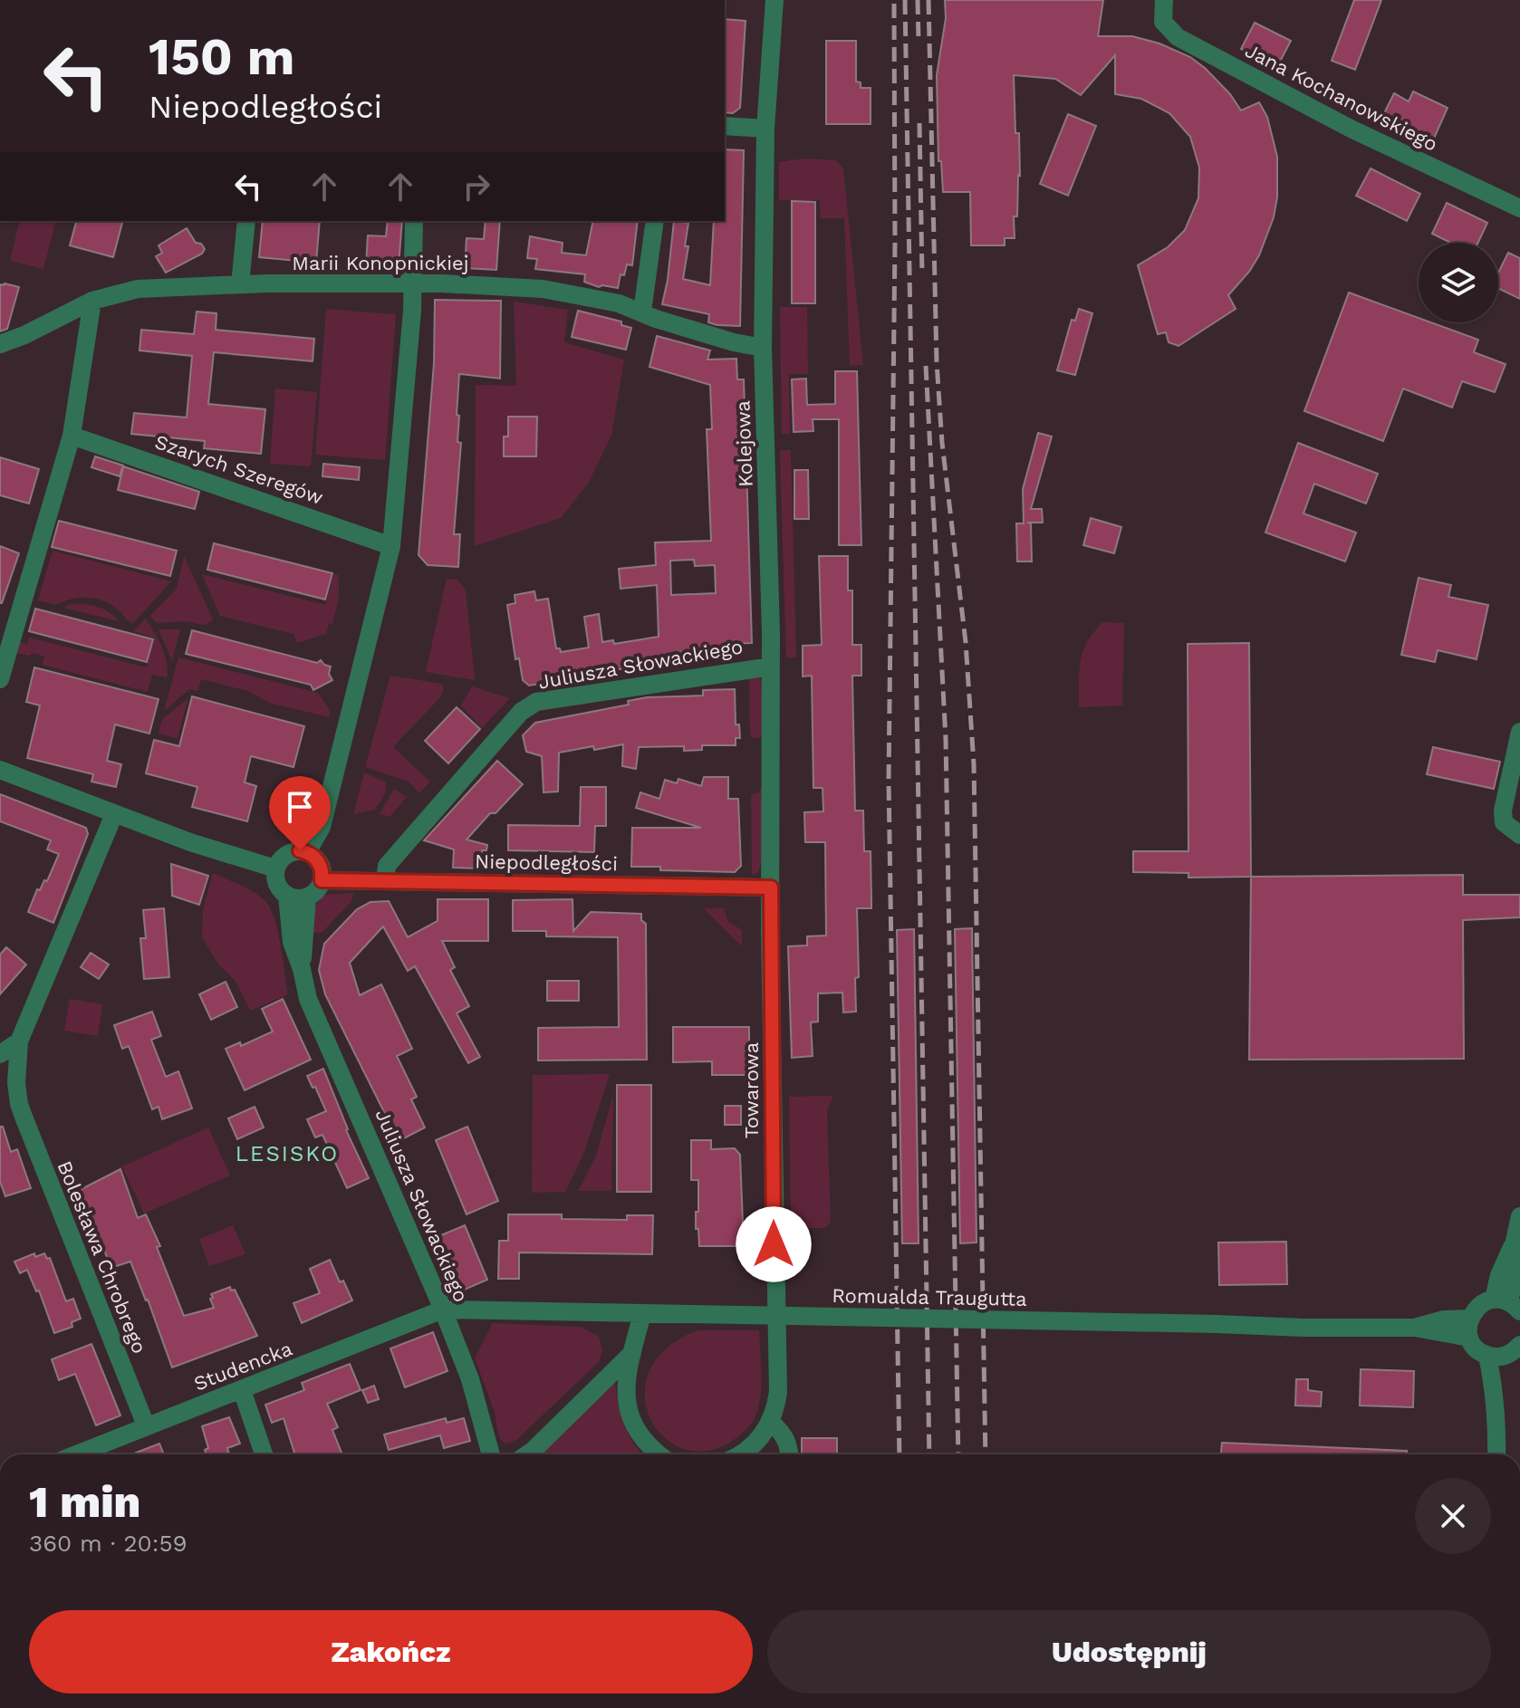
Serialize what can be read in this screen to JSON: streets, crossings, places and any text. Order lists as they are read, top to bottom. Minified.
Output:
{"streets":{"street":["Jana Kochanowskiego","Marii Konopnickiej","Kolejowa","Szarych Szeregów","Juliusza Słowackiego","Niepodległości","Towarowa","Bolesława Chrobrego","Romualda Traugutta","Studencka"]},"crossings":[["Marii Konopnickiej","Kolejowa"],["Kolejowa","Juliusza Słowackiego"],["Kolejowa","Niepodległości"],["Kolejowa","Towarowa"],["Juliusza Słowackiego","Niepodległości"],["Juliusza Słowackiego","Romualda Traugutta"],["Juliusza Słowackiego","Studencka"],["Niepodległości","Towarowa"],["Bolesława Chrobrego","Studencka"],["Romualda Traugutta","Studencka"]],"districts":["LESISKO"],"page":{"turn":["150 m","Niepodległości"],"heading":["1 min","360 m · 20:59"],"buttons":["Zakończ","Udostępnij"]}}
